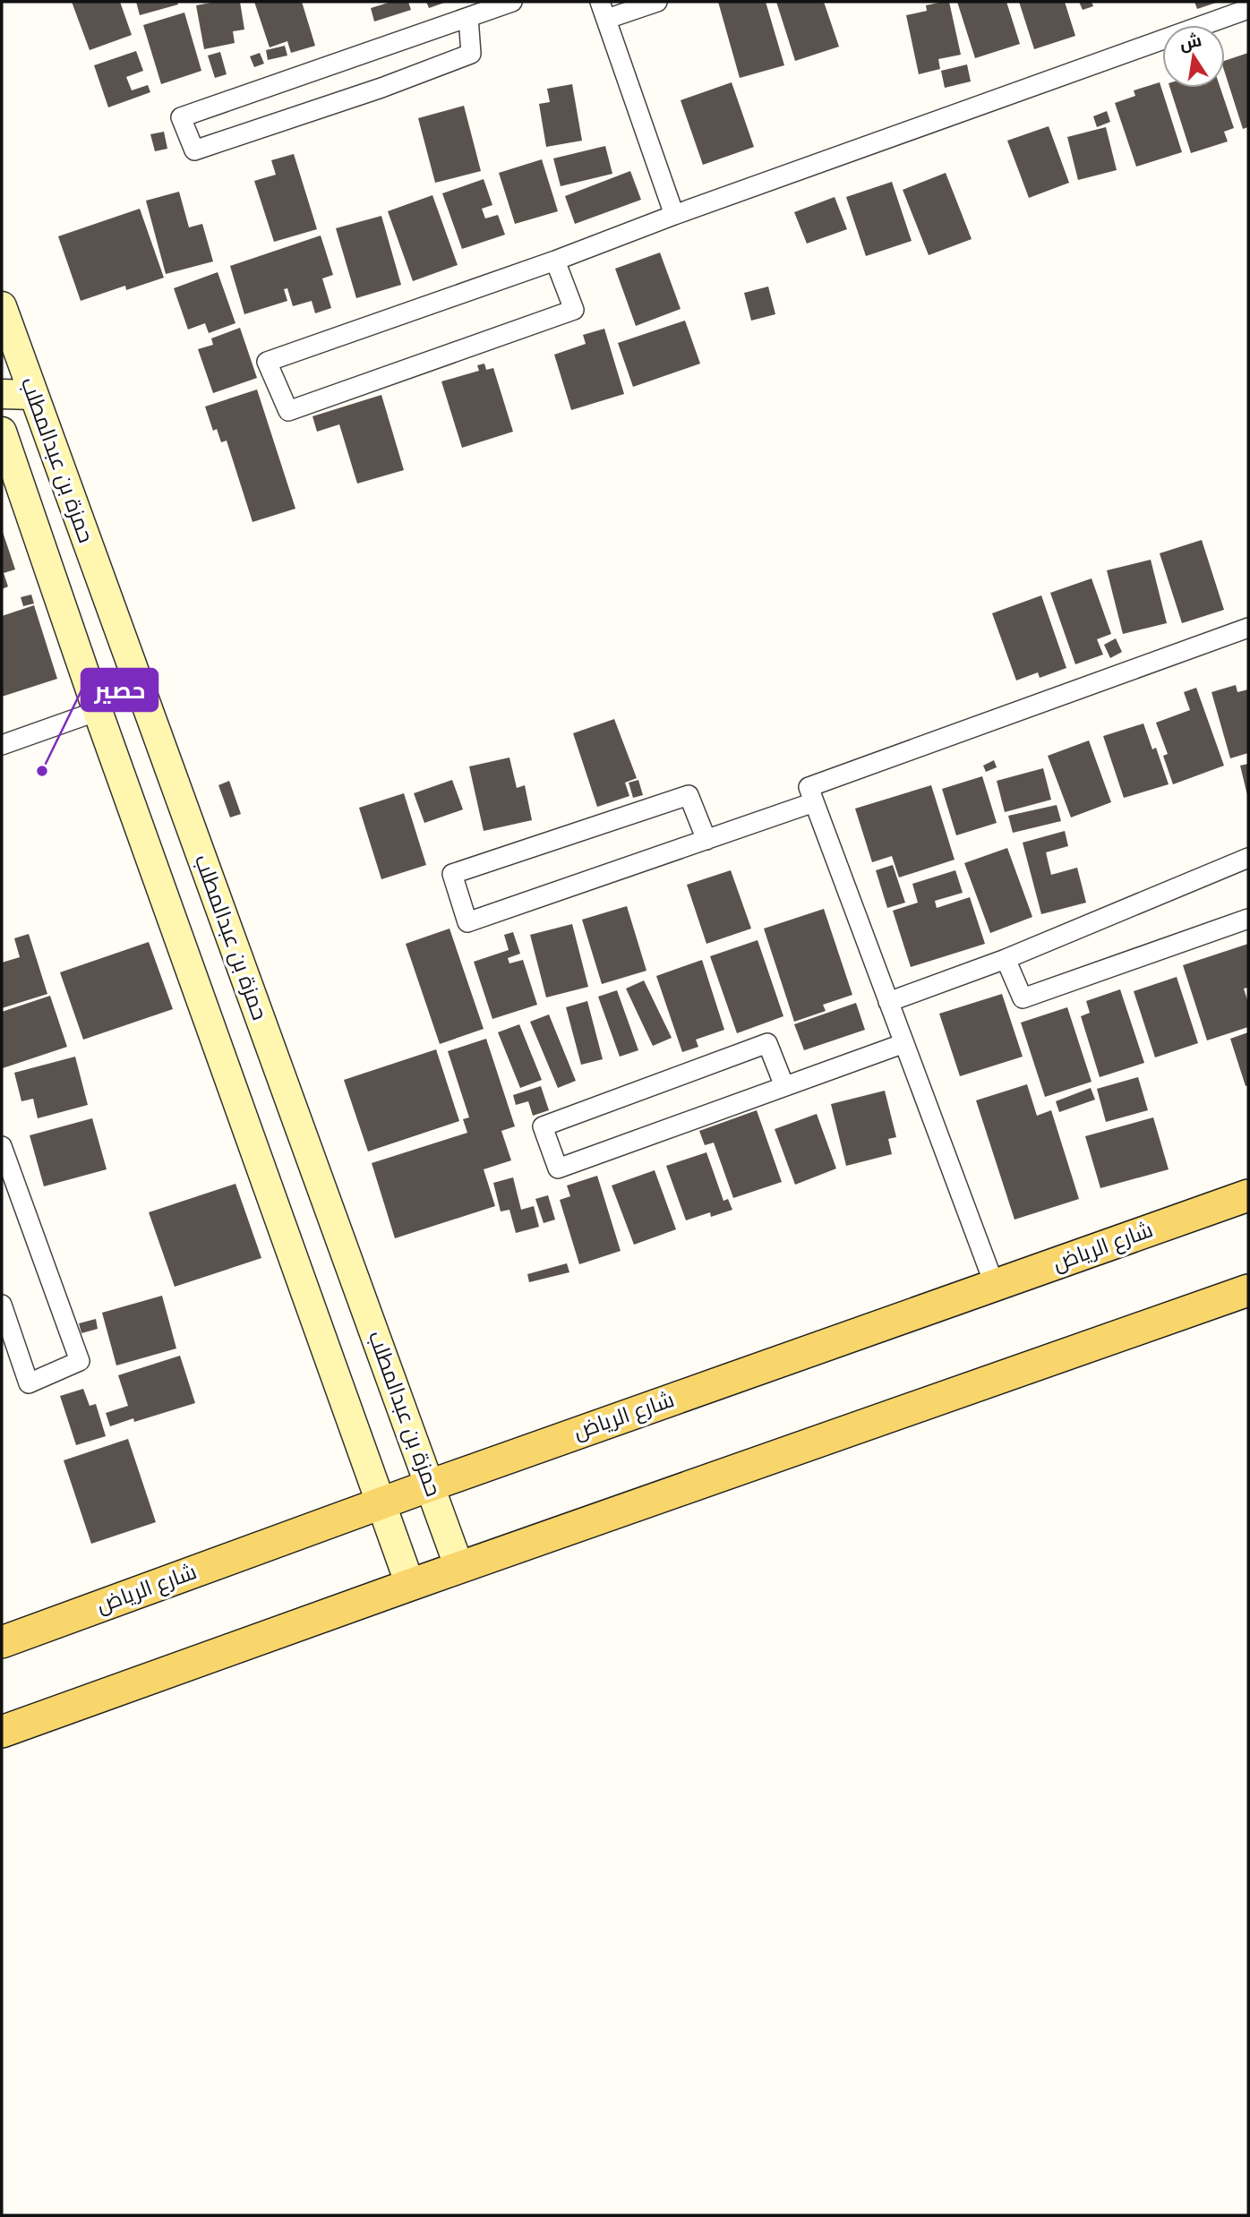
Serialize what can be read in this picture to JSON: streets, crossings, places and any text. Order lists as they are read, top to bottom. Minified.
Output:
{"streets":{"main road":["شارع الرياض"],"street":["حمزة بن عبدالمطلب"]},"crossings":[["حمزة بن عبدالمطلب","شارع الرياض"]],"places":["حصير"],"north":"top"}
